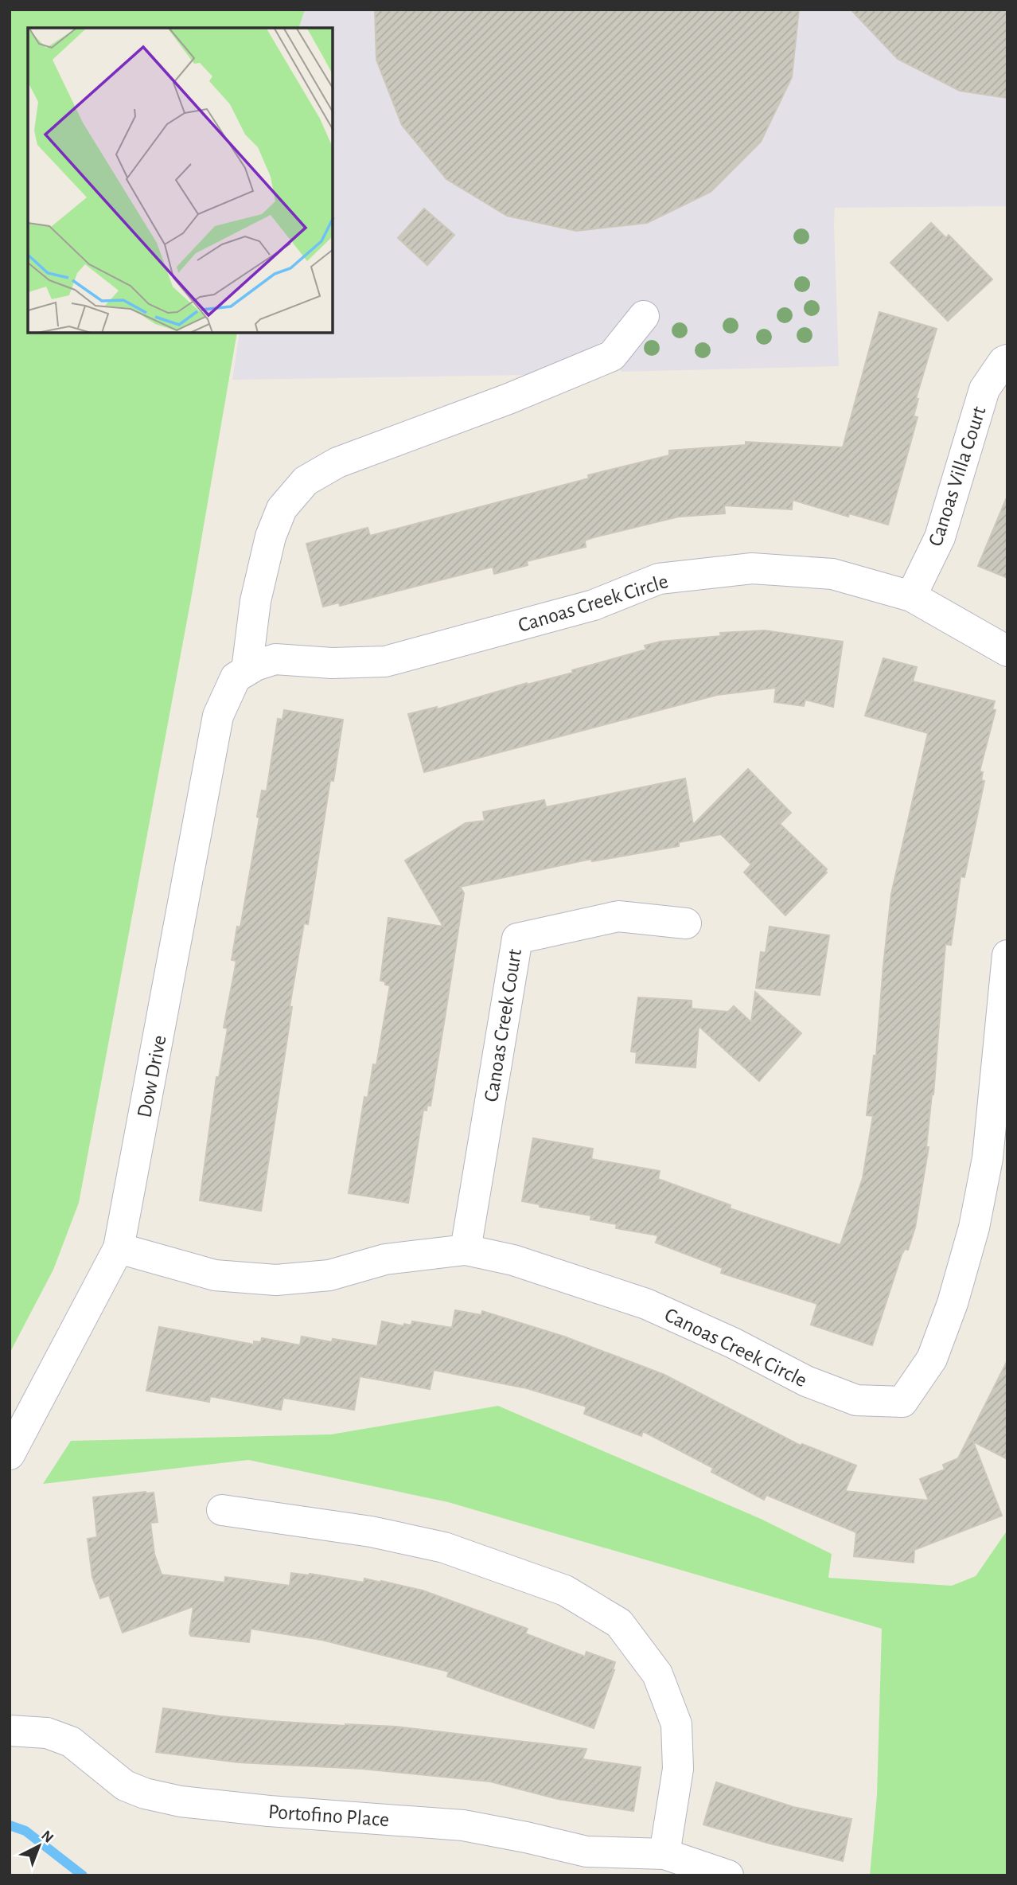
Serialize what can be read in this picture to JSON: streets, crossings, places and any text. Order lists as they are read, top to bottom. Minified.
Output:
{"streets":{"street":["Canoas Villa Court","Canoas Creek Circle","Canoas Creek Court","Dow Drive","Portofino Place"]},"crossings":[["Canoas Villa Court","Canoas Creek Circle"],["Canoas Creek Circle","Canoas Creek Court"],["Canoas Creek Circle","Dow Drive"]],"north":"top right"}
